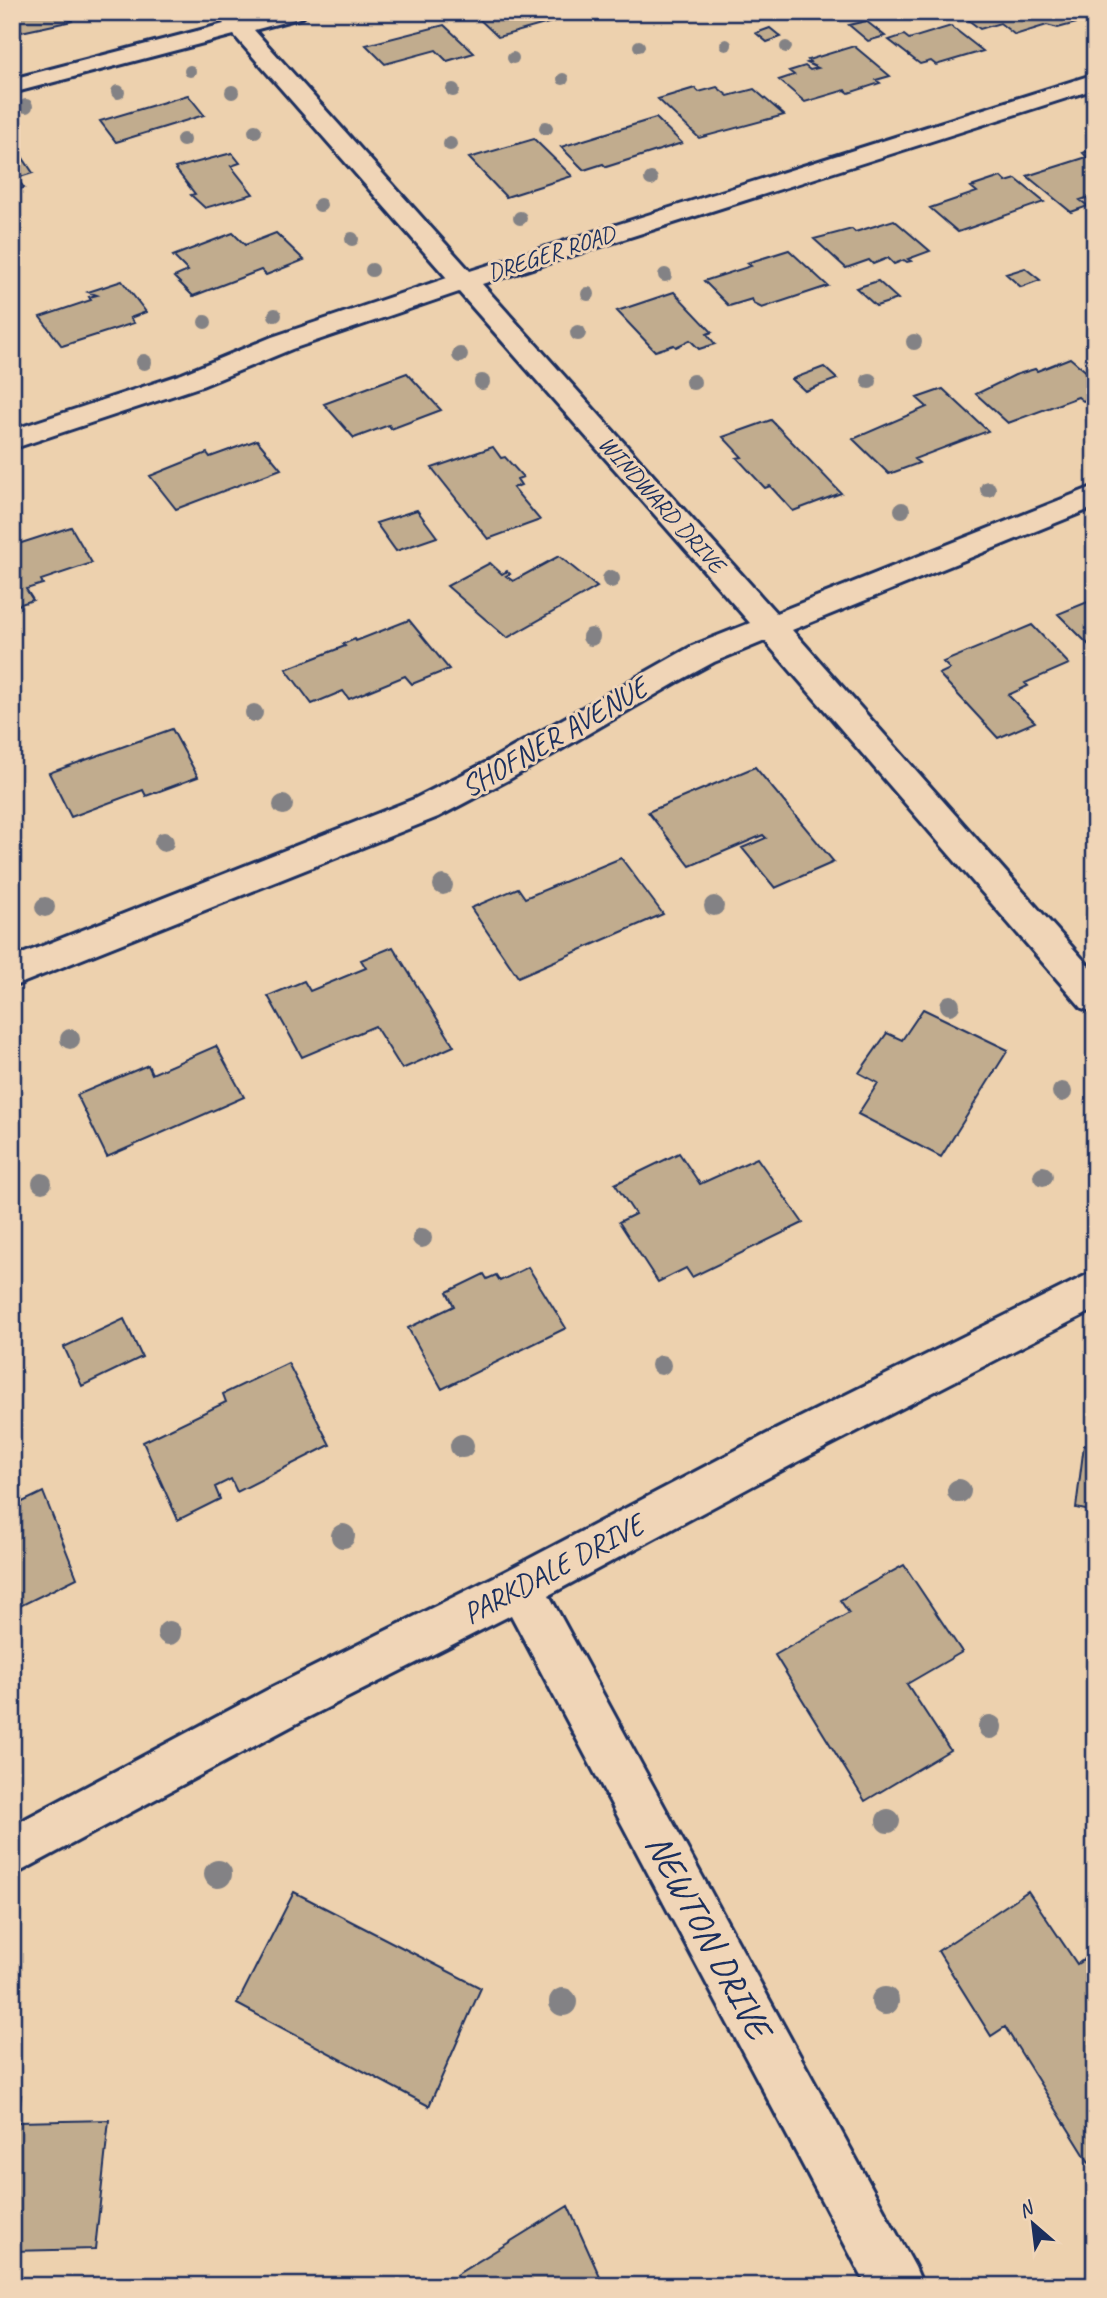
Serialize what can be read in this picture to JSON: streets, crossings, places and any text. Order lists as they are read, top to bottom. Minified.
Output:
{"streets":{"street":["DREGER ROAD","WINDWARD DRIVE","SHOFNER AVENUE","PARKDALE DRIVE","NEWTON DRIVE"]},"crossings":[["DREGER ROAD","WINDWARD DRIVE"],["WINDWARD DRIVE","SHOFNER AVENUE"],["PARKDALE DRIVE","NEWTON DRIVE"]],"north":"top left"}
